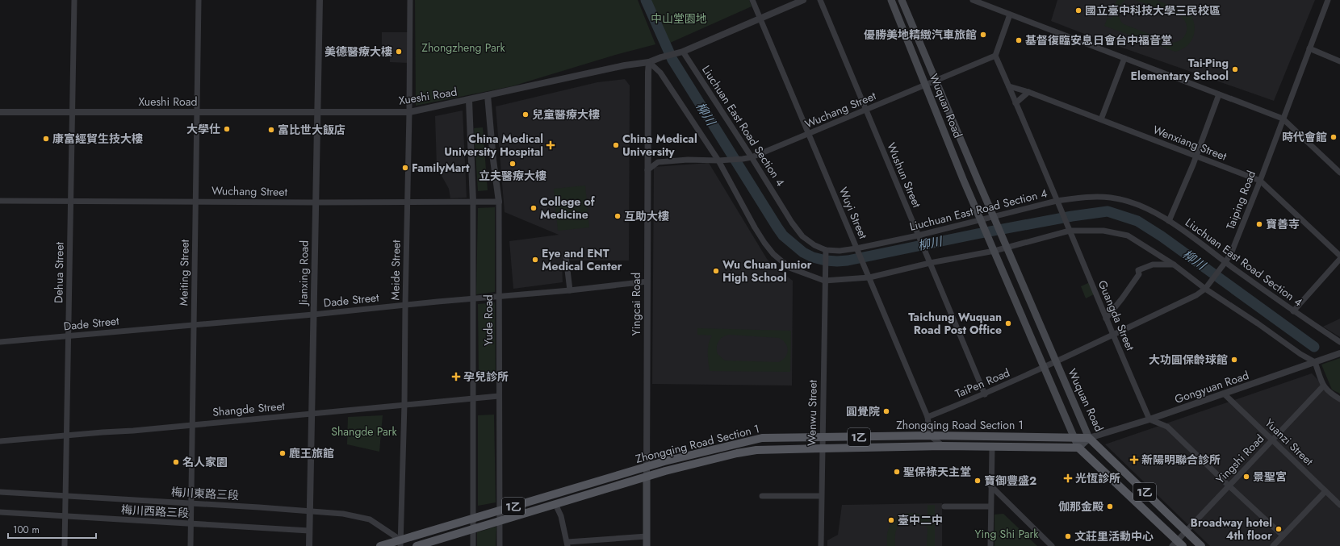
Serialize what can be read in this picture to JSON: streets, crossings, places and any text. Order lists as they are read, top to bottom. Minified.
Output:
{"streets":{"main road":["Wuquan Road","Yingcai Road","Zhongqing Road Section 1","1乙"],"street":["Xueshi Road","Wuchang Street","Liuchuan East Road Section 4","Wenxiang Street","Wushun Street","Taiping Road","Wuyi Street","Meide Street","Dehua Street","Meiting Street","Jianxing Road","Dade Street","Guangda Street","Yude Road","TaiPen Road","Gongyuan Road","Shangde Street","Wenwu Street","Yuanzi Street","Yingshi Road","梅川東路三段","梅川西路三段"]},"crossings":[["Xueshi Road","Liuchuan East Road Section 4"],["Xueshi Road","Wuyi Street"],["Xueshi Road","Meide Street"],["Xueshi Road","Dehua Street"],["Xueshi Road","Meiting Street"],["Xueshi Road","Jianxing Road"],["Xueshi Road","Yingcai Road"],["Xueshi Road","Yude Road"],["Wuquan Road","Wuchang Street"],["Wuquan Road","Liuchuan East Road Section 4"],["Wuquan Road","Taiping Road"],["Wuquan Road","TaiPen Road"],["Wuquan Road","Gongyuan Road"],["Wuquan Road","Zhongqing Road Section 1"],["Wuquan Road","1乙"],["Wuquan Road","Yingshi Road"],["Wuchang Street","Liuchuan East Road Section 4"],["Wuchang Street","Wushun Street"],["Wuchang Street","Wuyi Street"],["Wuchang Street","Meide Street"],["Wuchang Street","Dehua Street"],["Wuchang Street","Meiting Street"],["Wuchang Street","Jianxing Road"],["Wuchang Street","Yingcai Road"],["Wuchang Street","Guangda Street"],["Wuchang Street","Yude Road"],["Liuchuan East Road Section 4","Wushun Street"],["Liuchuan East Road Section 4","Taiping Road"],["Liuchuan East Road Section 4","Wuyi Street"],["Liuchuan East Road Section 4","Guangda Street"],["Liuchuan East Road Section 4","Wenwu Street"],["Wenxiang Street","Taiping Road"],["Wenxiang Street","Guangda Street"],["Wushun Street","TaiPen Road"],["Taiping Road","Guangda Street"],["Taiping Road","TaiPen Road"],["Wuyi Street","TaiPen Road"],["Wuyi Street","Zhongqing Road Section 1"],["Meide Street","Dade Street"],["Meide Street","Shangde Street"],["Meide Street","Zhongqing Road Section 1"],["Meide Street","梅川東路三段"],["Dehua Street","Dade Street"],["Dehua Street","Shangde Street"],["Dehua Street","梅川東路三段"],["Dehua Street","梅川西路三段"],["Meiting Street","Dade Street"],["Meiting Street","Shangde Street"],["Meiting Street","梅川東路三段"],["Meiting Street","梅川西路三段"],["Jianxing Road","Dade Street"],["Jianxing Road","Shangde Street"],["Jianxing Road","梅川東路三段"],["Jianxing Road","梅川西路三段"],["Dade Street","Yingcai Road"],["Dade Street","Yude Road"],["Yingcai Road","Zhongqing Road Section 1"],["Guangda Street","Gongyuan Road"],["Yude Road","Shangde Street"],["Yude Road","Zhongqing Road Section 1"],["Gongyuan Road","Zhongqing Road Section 1"],["Gongyuan Road","Yuanzi Street"],["Wenwu Street","Zhongqing Road Section 1"],["Zhongqing Road Section 1","1乙"],["Zhongqing Road Section 1","梅川東路三段"],["1乙","Yingshi Road"],["Yuanzi Street","Yingshi Road"]],"water":["柳川"],"parks":["中山堂園地","Zhongzheng Park","Shangde Park","Ying Shi Park"],"places":{"other":["國立臺中科技大學三民校區","優勝美地精緻汽車旅館","基督復臨安息日會台中福音堂","美德醫療大樓","Tai-Ping Elementary School","兒童醫療大樓","大學仕","富比世大飯店","時代會館","康富經貿生技大樓","China Medical University","立夫醫療大樓","FamilyMart","College of Medicine","互助大樓","寶善寺","Eye and ENT Medical Center","Wu Chuan Junior High School","Taichung Wuquan Road Post Office","大功圓保齡球館","圓覺院","鹿王旅館","名人家園","聖保祿天主堂","景聖宮","寶御豐盛2","伽那金殿","臺中二中","Broadway hotel 4th floor","文莊里活動中心"],"health":["China Medical University Hospital","孕兒診所","新陽明聯合診所","光恆診所"]},"scale_bar":"100 m"}
